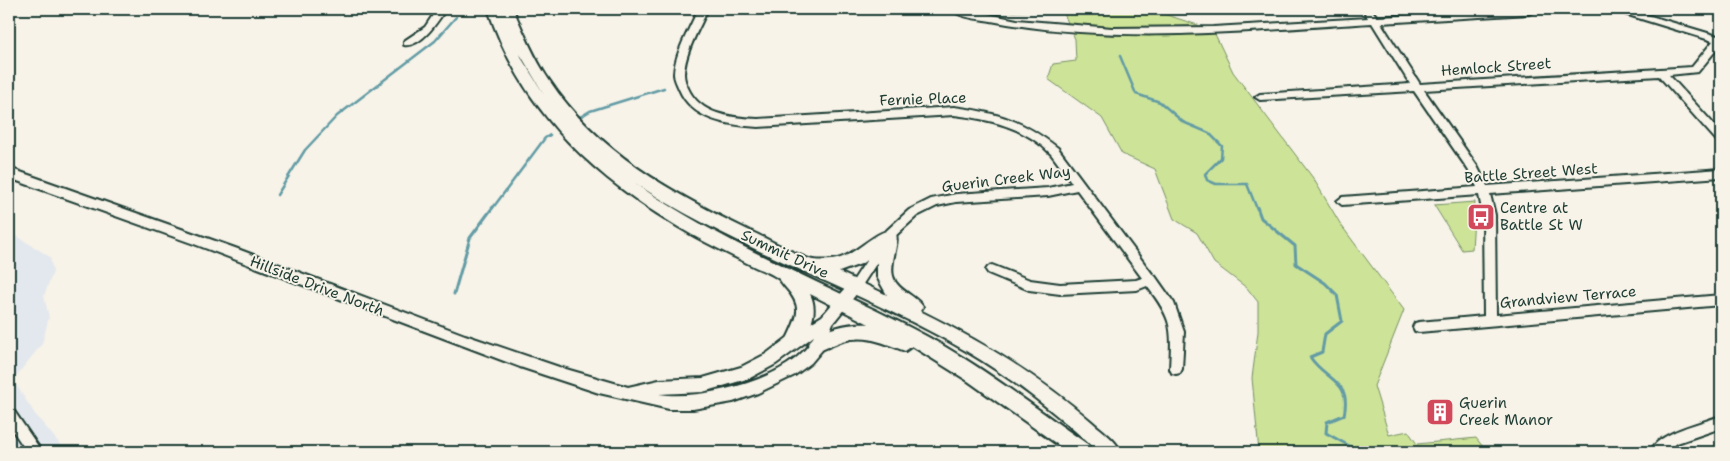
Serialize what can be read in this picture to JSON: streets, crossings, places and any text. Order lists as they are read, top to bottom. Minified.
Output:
{"streets":{"main road":["Summit Drive"],"street":["Hemlock Street","Fernie Place","Battle Street West","Guerin Creek Way","Hillside Drive North","Grandview Terrace"]},"crossings":[["Fernie Place","Guerin Creek Way"],["Guerin Creek Way","Summit Drive"],["Guerin Creek Way","Hillside Drive North"],["Summit Drive","Hillside Drive North"]],"places":{"bus stop":["Centre at Battle St W"],"building":["Guerin Creek Manor"]}}
